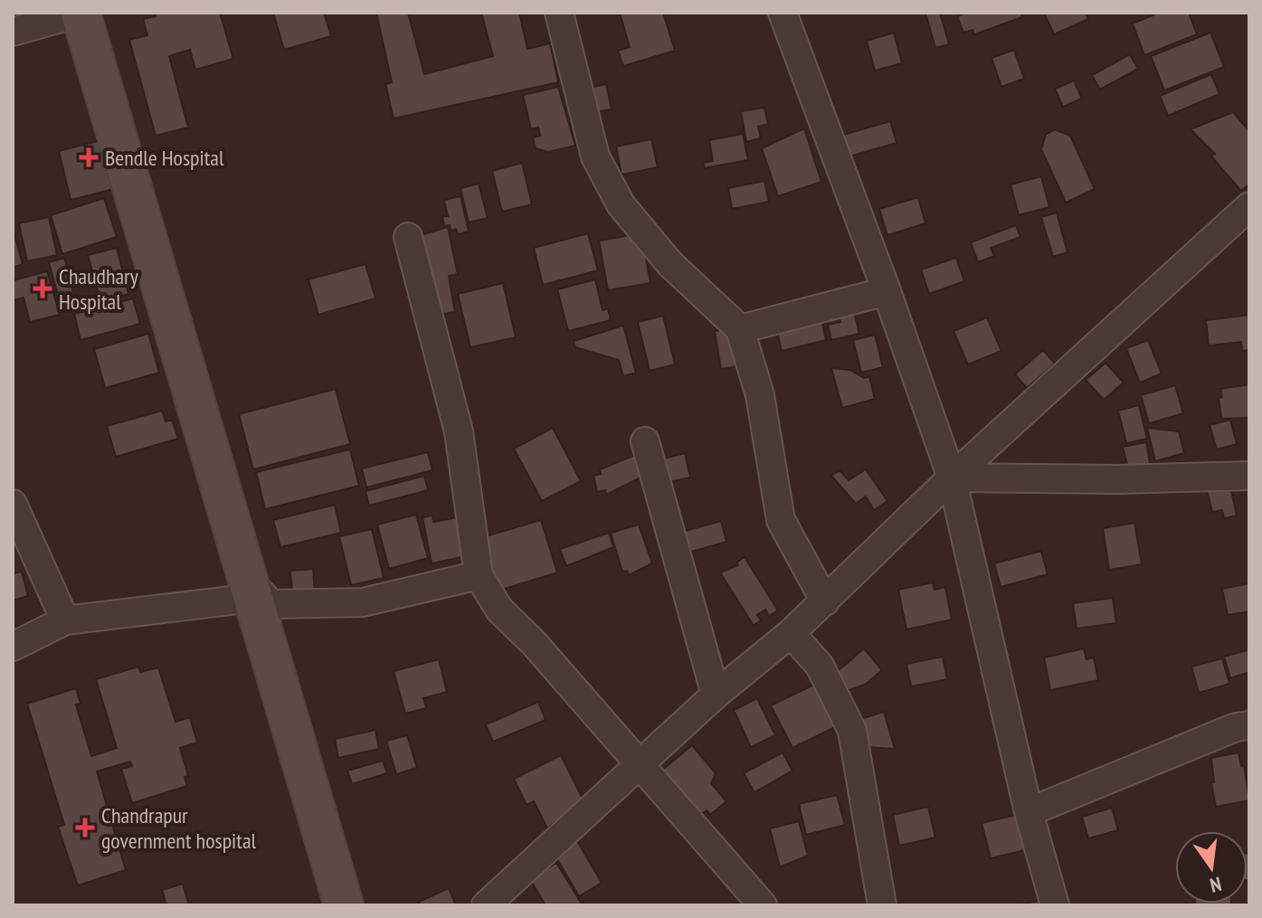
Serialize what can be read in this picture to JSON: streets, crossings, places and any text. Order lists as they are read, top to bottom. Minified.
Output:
{"places":{"health":["Bendle Hospital","Chaudhary Hospital","Chandrapur government hospital"]},"north":"bottom"}
